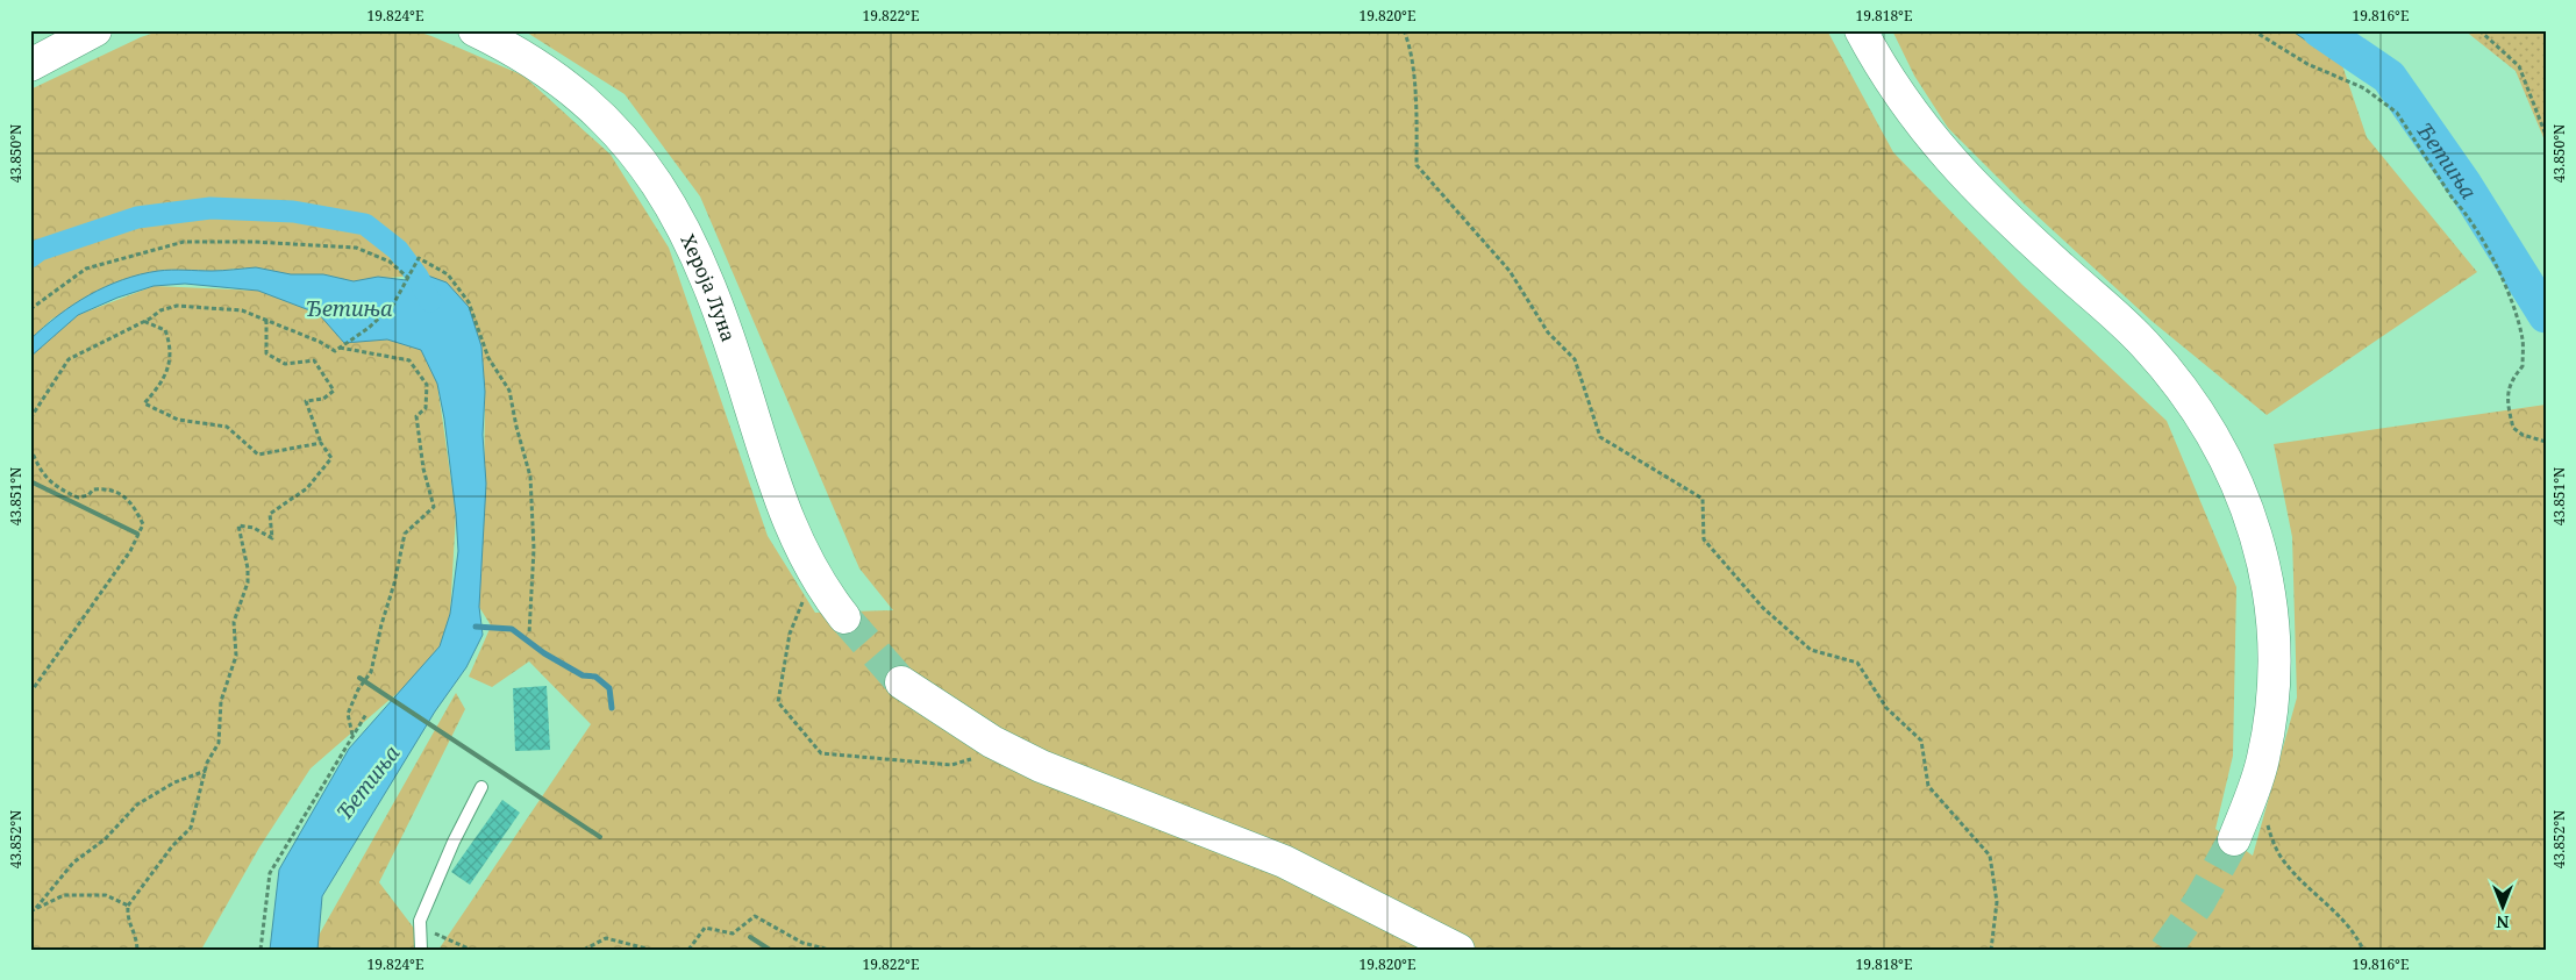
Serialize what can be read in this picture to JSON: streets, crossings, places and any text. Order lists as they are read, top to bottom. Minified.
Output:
{"streets":{"main road":["Хероја Луна"]},"water":["Ђетиња"],"north":"bottom","coordinates":["19.824°E","19.822°E","19.820°E","19.818°E","19.816°E","43.850°N","43.851°N","43.852°N"]}
